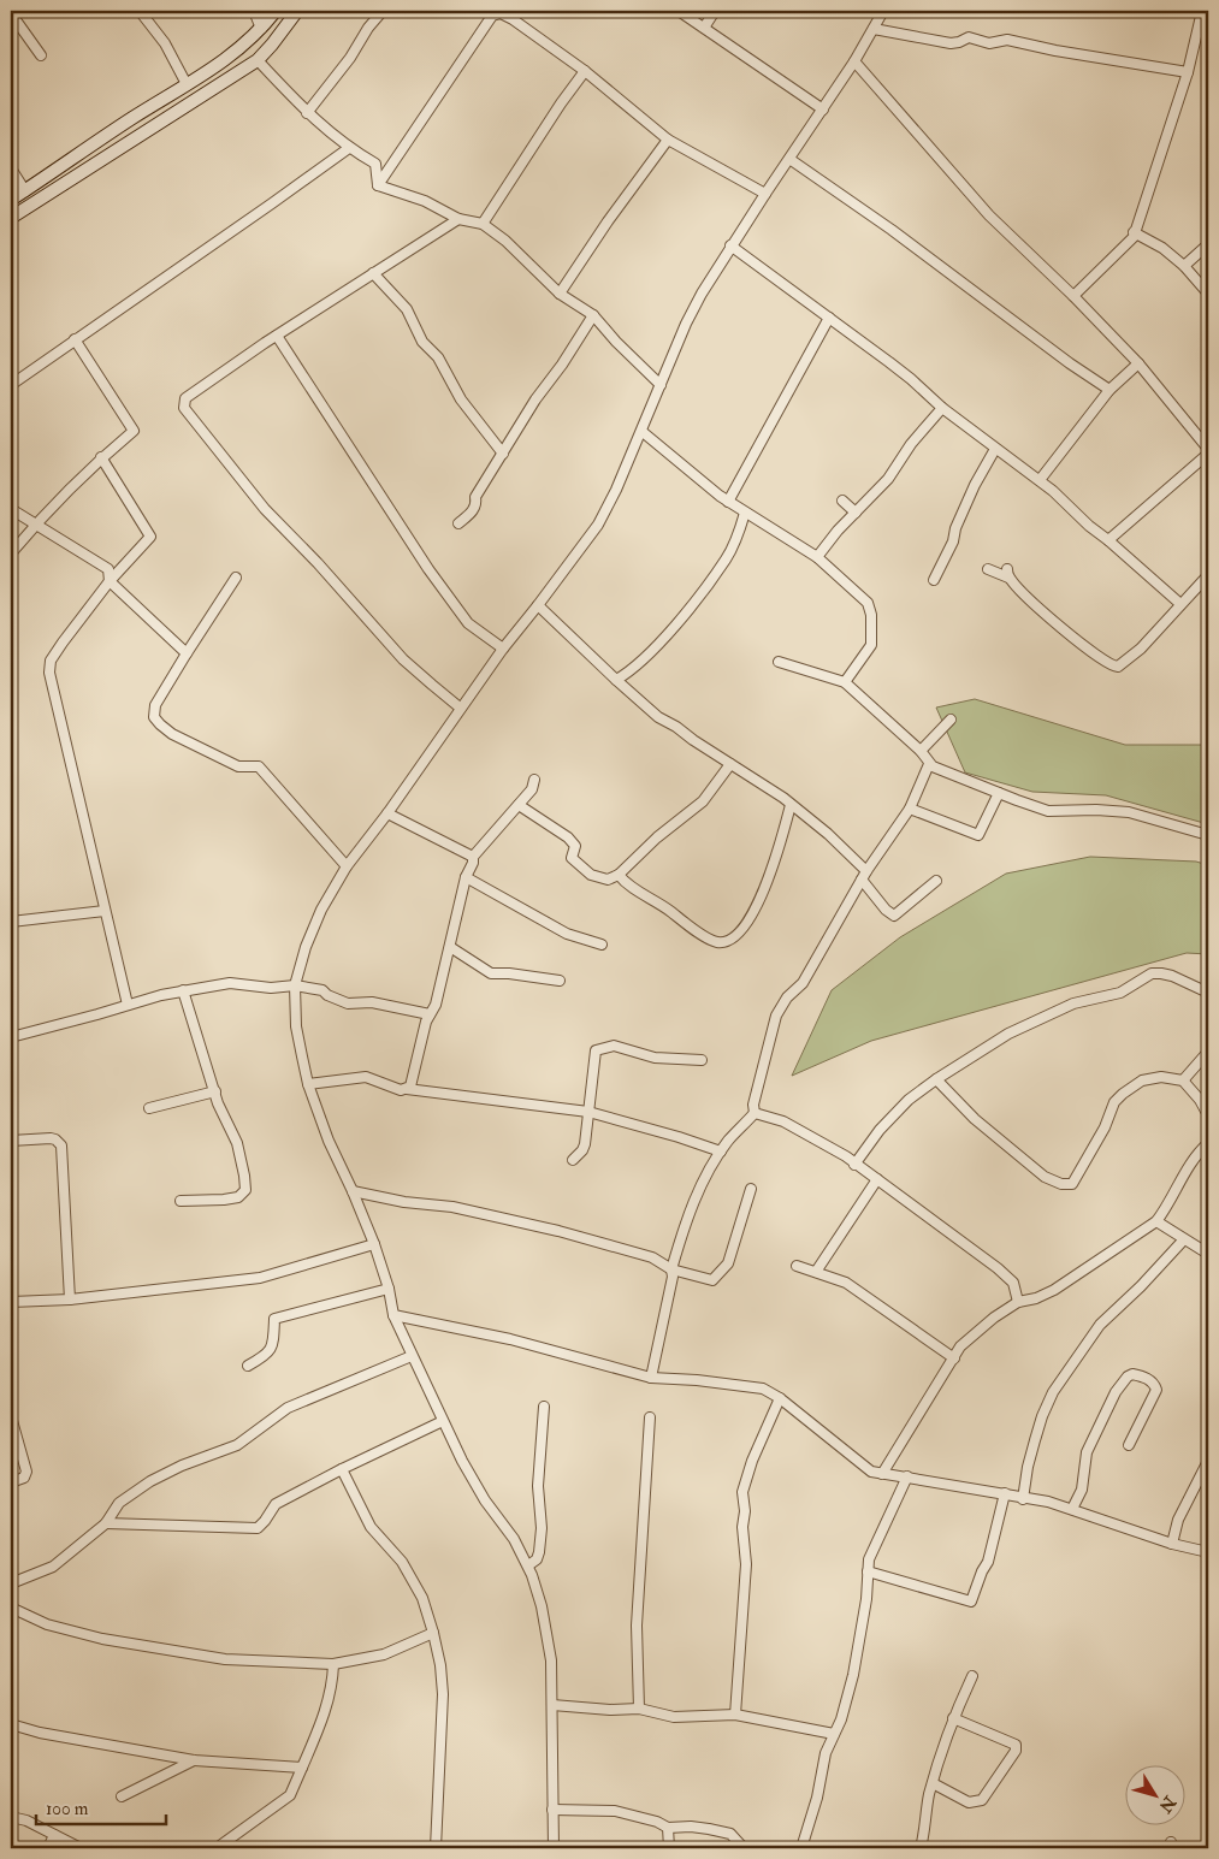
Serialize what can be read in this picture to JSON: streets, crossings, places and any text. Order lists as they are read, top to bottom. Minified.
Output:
{"scale_bar":"100 m","north":"bottom right"}
